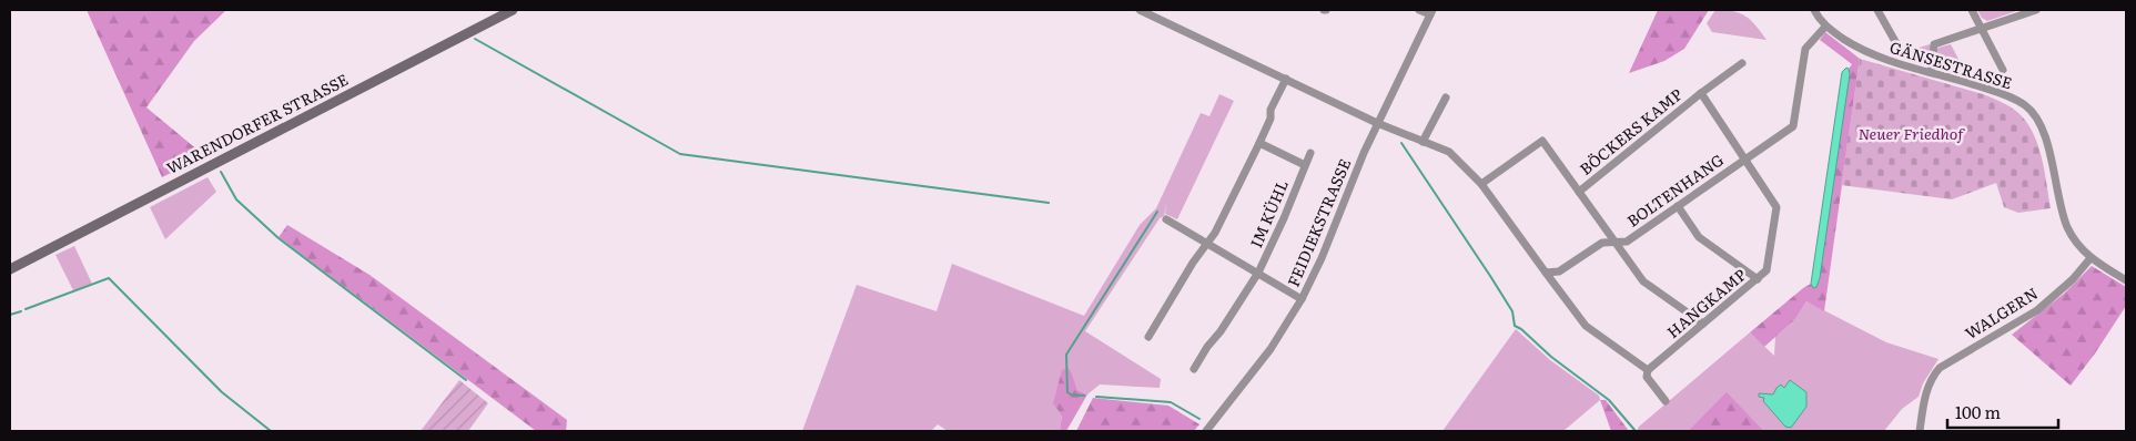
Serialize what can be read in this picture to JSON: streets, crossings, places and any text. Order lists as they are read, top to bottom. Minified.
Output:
{"streets":{"main road":["WARENDORFER STRASSE"],"street":["GÄNSESTRASSE","BÖCKERS KAMP","BOLTENHANG","IM KÜHL","FEIDIEKSTRASSE","HANGKAMP","WALGERN"]},"crossings":[["GÄNSESTRASSE","BOLTENHANG"],["GÄNSESTRASSE","WALGERN"],["BÖCKERS KAMP","BOLTENHANG"],["BÖCKERS KAMP","HANGKAMP"],["BOLTENHANG","HANGKAMP"],["IM KÜHL","FEIDIEKSTRASSE"]],"parks":["Neuer Friedhof"],"scale_bar":"100 m"}
